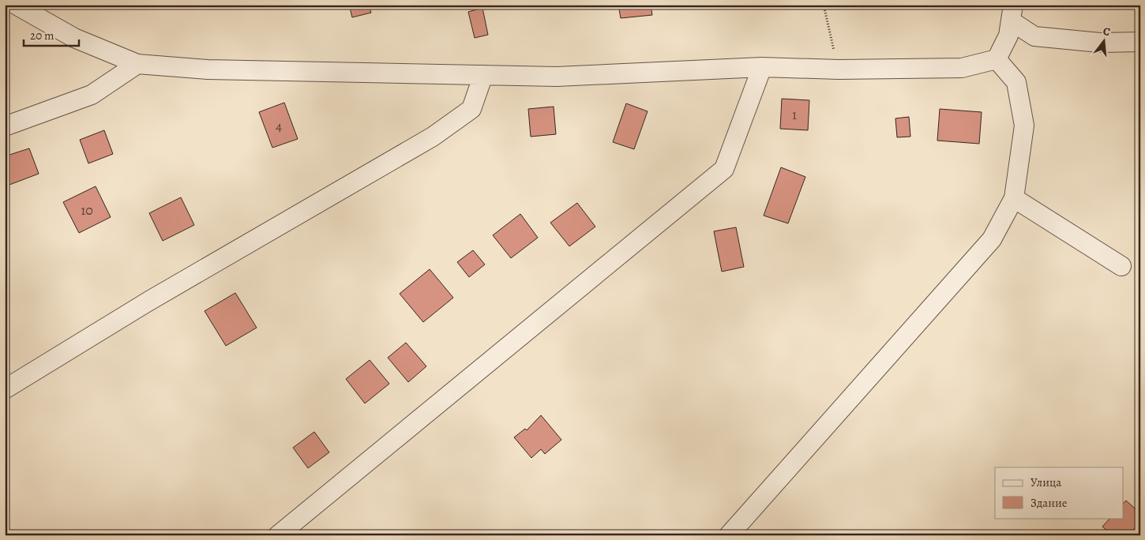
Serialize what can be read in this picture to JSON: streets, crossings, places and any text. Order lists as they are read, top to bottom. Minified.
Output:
{"house_numbers":["1","4","10"],"legend":["Улица","Здание"],"scale_bar":"20 m","north":"top"}
